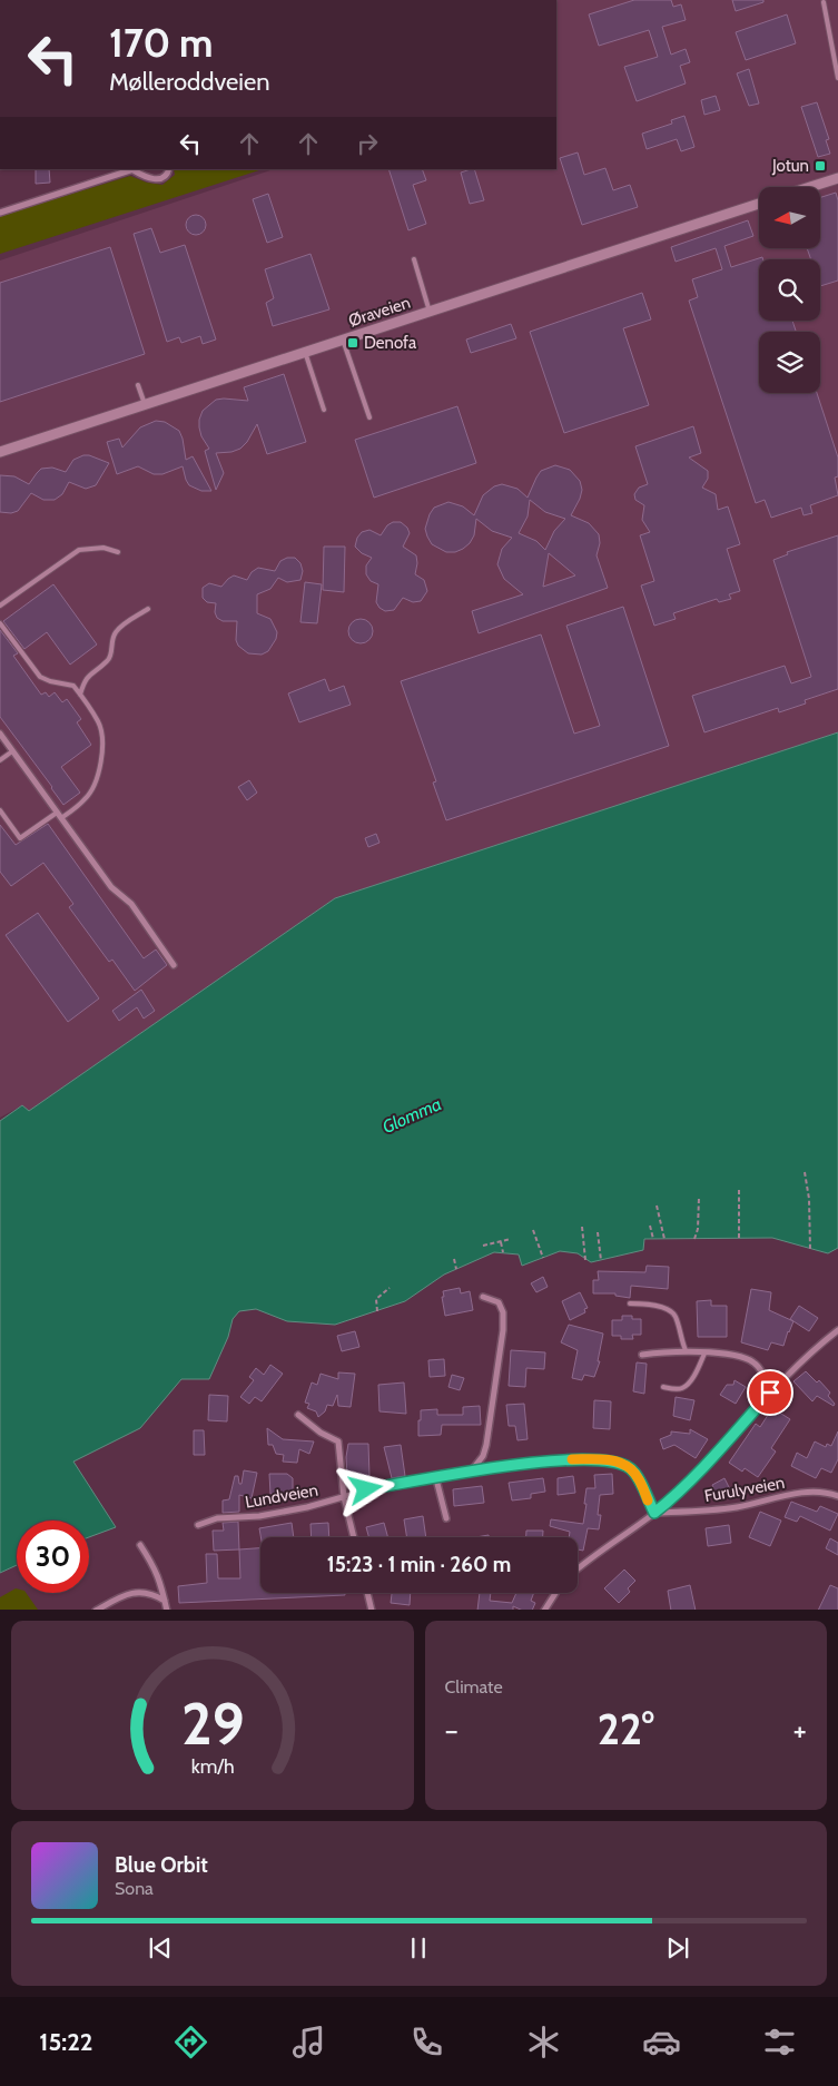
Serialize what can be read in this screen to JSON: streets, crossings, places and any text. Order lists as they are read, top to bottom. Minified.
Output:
{"streets":{"street":["Øraveien","Furulyveien","Lundveien"]},"crossings":[["Furulyveien","Lundveien"]],"water":["Glomma"],"places":{"transit":["Jotun","Denofa"]},"north":"left","page":{"turn":["170 m","Mølleroddveien"],"limit":"30","trip":"15:23 · 1 min · 260 m","tile":"Climate","heat":["−","22°","+"],"song":["Blue Orbit","Sona"],"tabs":"15:22","gauge":["29","km/h"]}}
